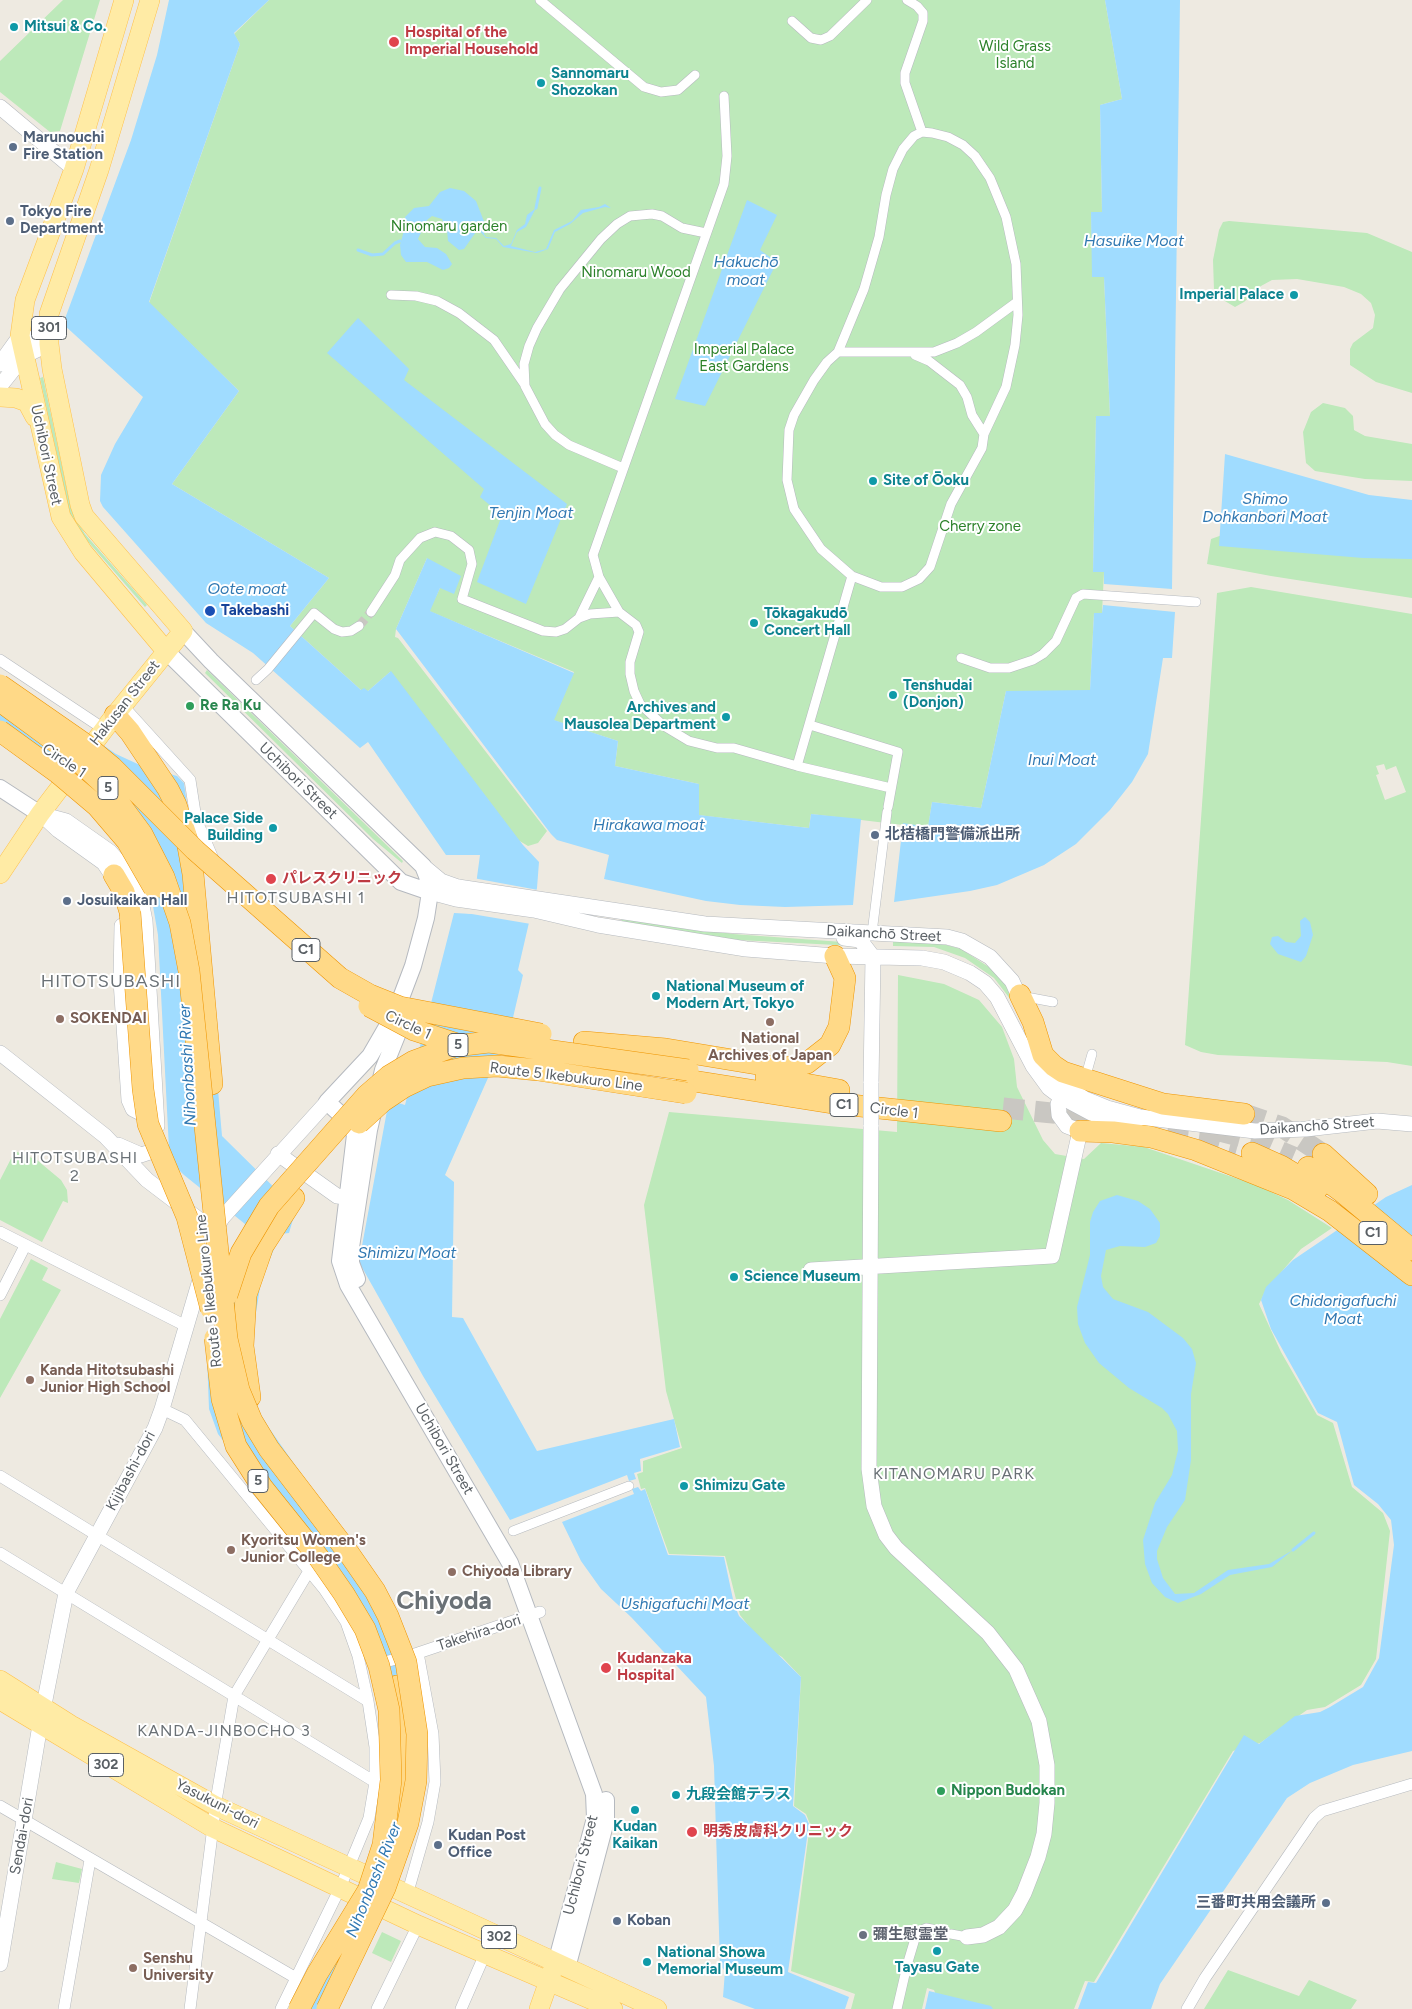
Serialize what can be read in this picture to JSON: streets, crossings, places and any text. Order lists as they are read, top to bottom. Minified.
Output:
{"streets":{"highway":["Circle 1","5","C1","Route 5 Ikebukuro Line"],"main road":["301","Uchibori Street","Hakusan Street","302","Yasukuni-dori"],"street":["Daikanchō Street","Kijibashi-dori","Takehira-dori","Sendai-dori"]},"crossings":[["301","Uchibori Street"],["Uchibori Street","Hakusan Street"],["Uchibori Street","Daikanchō Street"],["Uchibori Street","Takehira-dori"],["Uchibori Street","302"],["Circle 1","Route 5 Ikebukuro Line"],["Route 5 Ikebukuro Line","Yasukuni-dori"],["Kijibashi-dori","302"],["Kijibashi-dori","Yasukuni-dori"],["Kijibashi-dori","Sendai-dori"],["302","Yasukuni-dori"],["302","Sendai-dori"],["Yasukuni-dori","Sendai-dori"]],"districts":["HITOTSUBASHI 1","HITOTSUBASHI","HITOTSUBASHI 2","KITANOMARU PARK","Chiyoda","KANDA-JINBOCHO 3"],"water":["Hasuike Moat","Hakuchō moat","Shimo Dohkanbori Moat","Tenjin Moat","Oote moat","Inui Moat","Hirakawa moat","Nihonbashi River","Shimizu Moat","Chidorigafuchi Moat","Ushigafuchi Moat"],"parks":["Wild Grass Island","Ninomaru garden","Ninomaru Wood","Imperial Palace East Gardens","Cherry zone"],"places":["Mitsui & Co.","Hospital of the Imperial Household","Sannomaru Shozokan","Marunouchi Fire Station","Tokyo Fire Department","Imperial Palace","Site of Ōoku","Takebashi","Tōkagakudō Concert Hall","Tenshudai (Donjon)","Re Ra Ku","Archives and Mausolea Department","Palace Side Building","北桔橋門警備派出所","パレスクリニック","Josuikaikan Hall","National Museum of Modern Art, Tokyo","SOKENDAI","National Archives of Japan","Science Museum","Kanda Hitotsubashi Junior High School","Shimizu Gate","Kyoritsu Women's Junior College","Chiyoda Library","Kudanzaka Hospital","Nippon Budokan","九段会館テラス","Kudan Kaikan","明秀皮膚科クリニック","Kudan Post Office","三番町共用会議所","Koban","彌生慰霊堂","Tayasu Gate","National Showa Memorial Museum","Senshu University"]}
